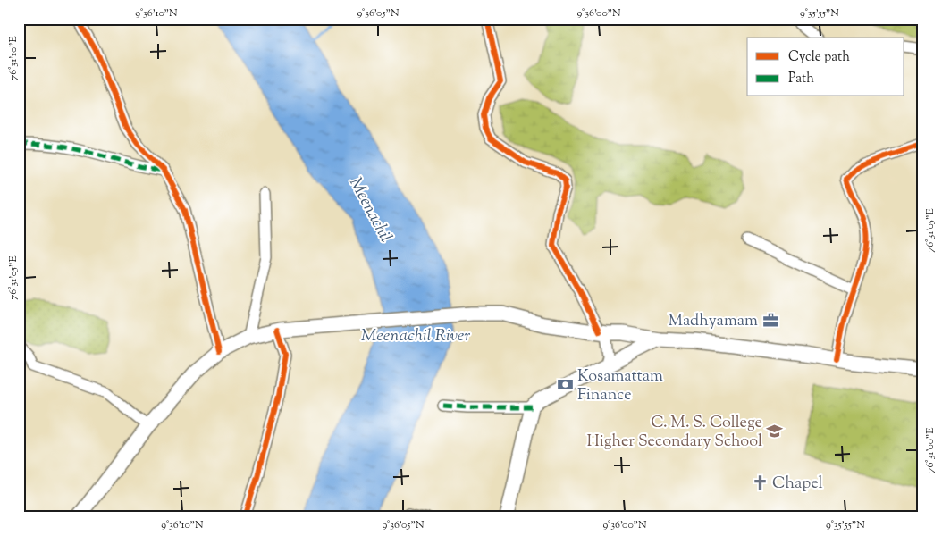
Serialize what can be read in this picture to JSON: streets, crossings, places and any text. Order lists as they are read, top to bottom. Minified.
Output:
{"water":["Meenachil","Meenachil River"],"places":{"office":["Madhyamam"],"bank":["Kosamattam Finance"],"school or university":["C. M. S. College Higher Secondary School"],"church":["Chapel"]},"legend":["Cycle path","Path"],"coordinates":["9°36'10\"N","9°36'05\"N","9°36'00\"N","9°35'55\"N","76°31'10\"E","76°31'05\"E","76°31'00\"E"]}
